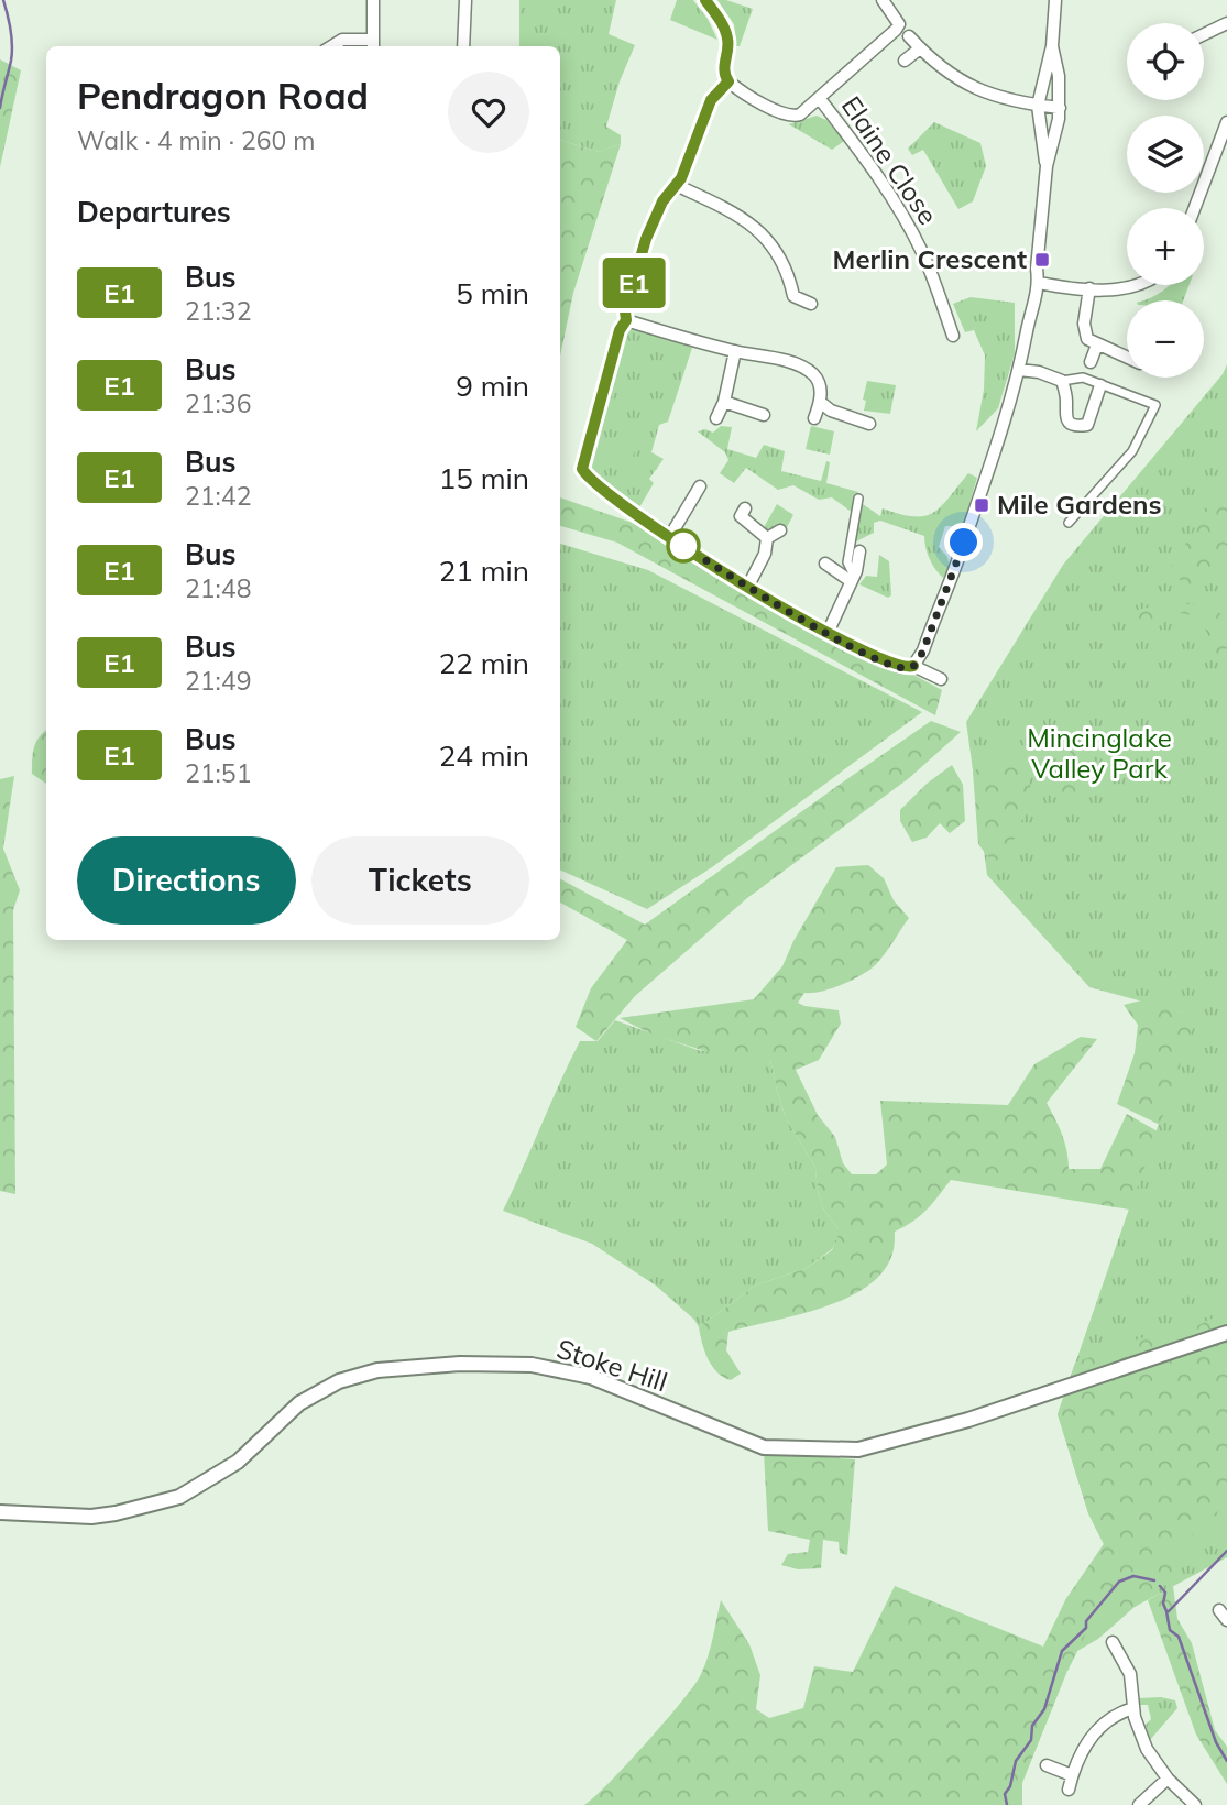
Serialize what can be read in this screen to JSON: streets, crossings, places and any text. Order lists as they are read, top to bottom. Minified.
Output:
{"streets":{"street":["Elaine Close","Stoke Hill"]},"parks":["Mincinglake Valley Park"],"places":{"transit":["Merlin Crescent","Mile Gardens"]},"lines":["bus line E1"],"page":{"on_map":"E1","map_buttons":["+","−"],"heading":[["Pendragon Road","Walk · 4 min · 260 m"],"Departures"],"list":[{"mark":"E1","name":"Bus","note":"21:32","value":"5 min"},{"mark":"E1","name":"Bus","note":"21:36","value":"9 min"},{"mark":"E1","name":"Bus","note":"21:42","value":"15 min"},{"mark":"E1","name":"Bus","note":"21:48","value":"21 min"},{"mark":"E1","name":"Bus","note":"21:49","value":"22 min"},{"mark":"E1","name":"Bus","note":"21:51","value":"24 min"}],"buttons":["Directions","Tickets"]}}
